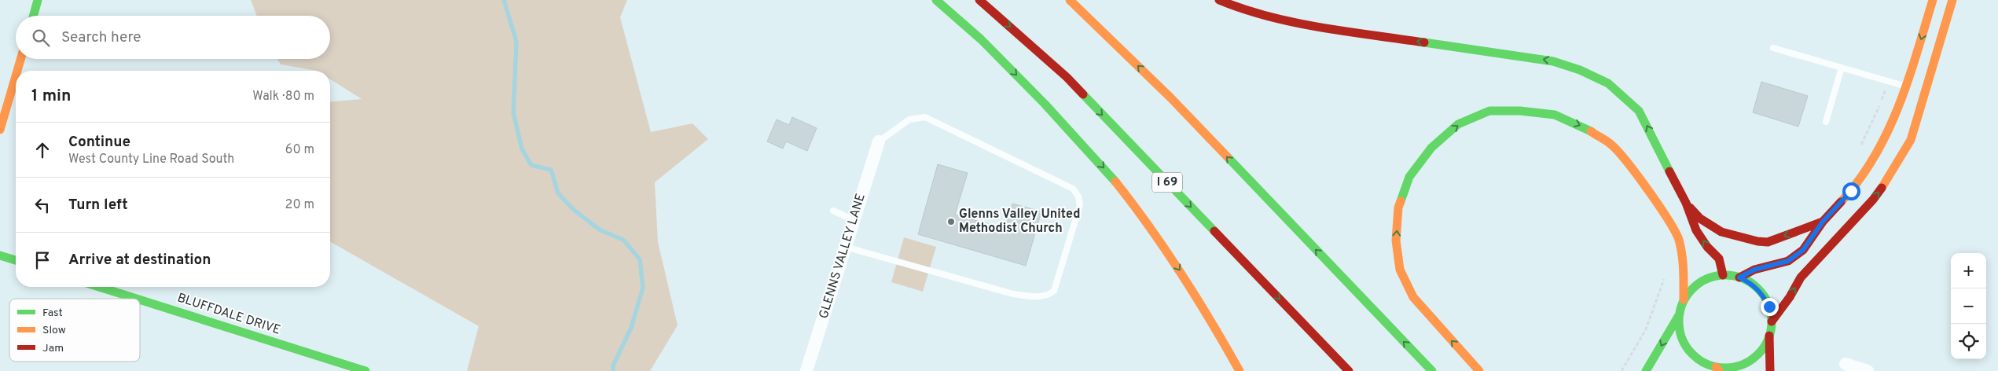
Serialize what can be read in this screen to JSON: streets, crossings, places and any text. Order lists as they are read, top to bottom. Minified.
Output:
{"streets":{"main road":["I 69","BLUFFDALE DRIVE"],"street":["GLENNS VALLEY LANE"]},"places":["Glenns Valley United Methodist Church"],"legend":["Fast","Slow","Jam"],"page":{"search":"Search here","heading":["1 min","Walk · 80 m"],"list":[["Continue","West County Line Road South","60 m"],["Turn left","20 m"],"Arrive at destination"],"map_buttons":["+","−"]}}
